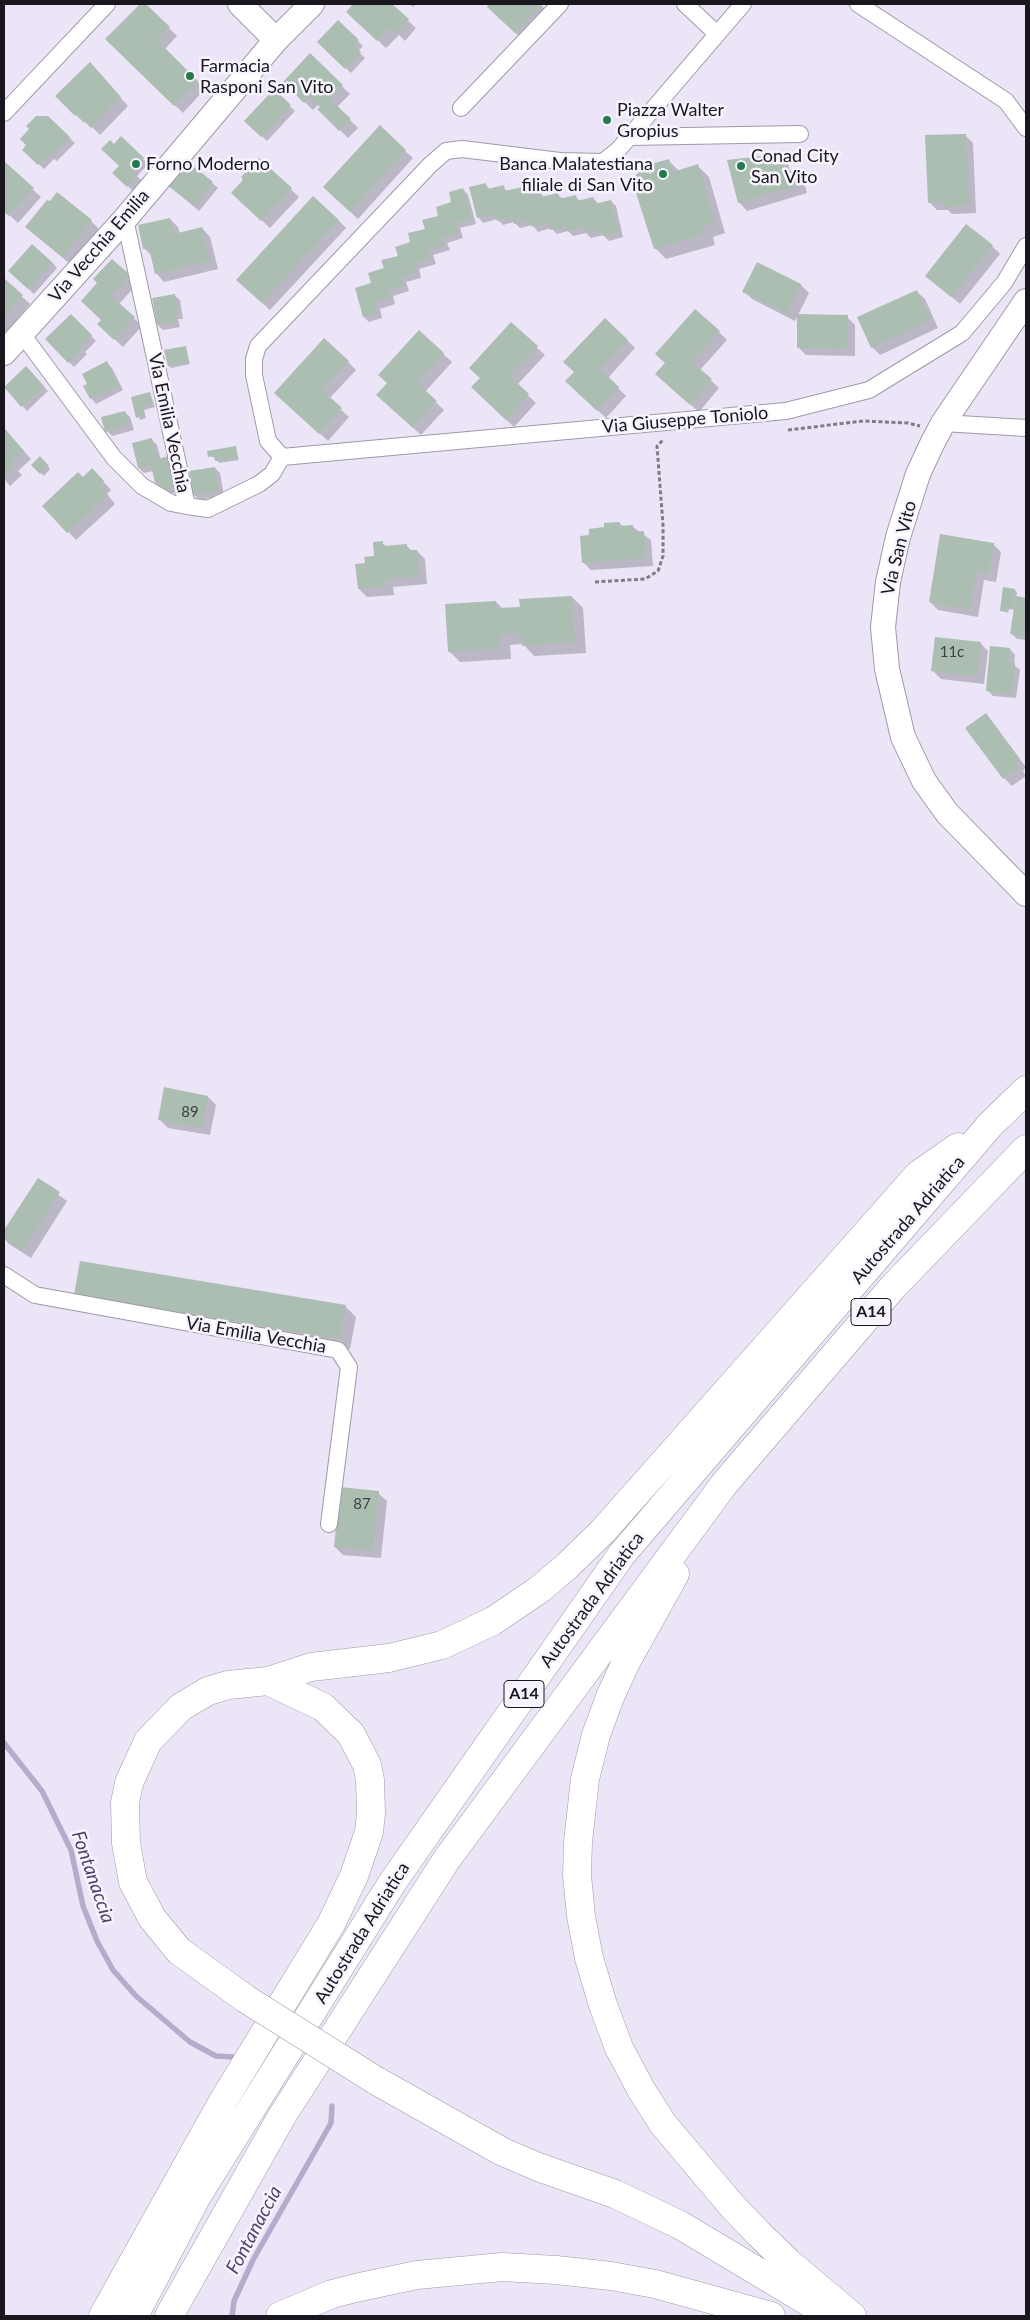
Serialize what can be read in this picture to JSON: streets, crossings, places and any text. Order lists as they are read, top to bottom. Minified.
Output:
{"streets":{"highway":["Autostrada Adriatica","A14"],"street":["Via Vecchia Emilia","Via Giuseppe Toniolo","Via Emilia Vecchia","Via San Vito"]},"crossings":[["Via Vecchia Emilia","Via Emilia Vecchia"]],"water":["Fontanaccia"],"places":["Farmacia Rasponi San Vito","Piazza Walter Gropius","Forno Moderno","Conad City San Vito","Banca Malatestiana filiale di San Vito"],"house_numbers":["11c","89","87"]}
